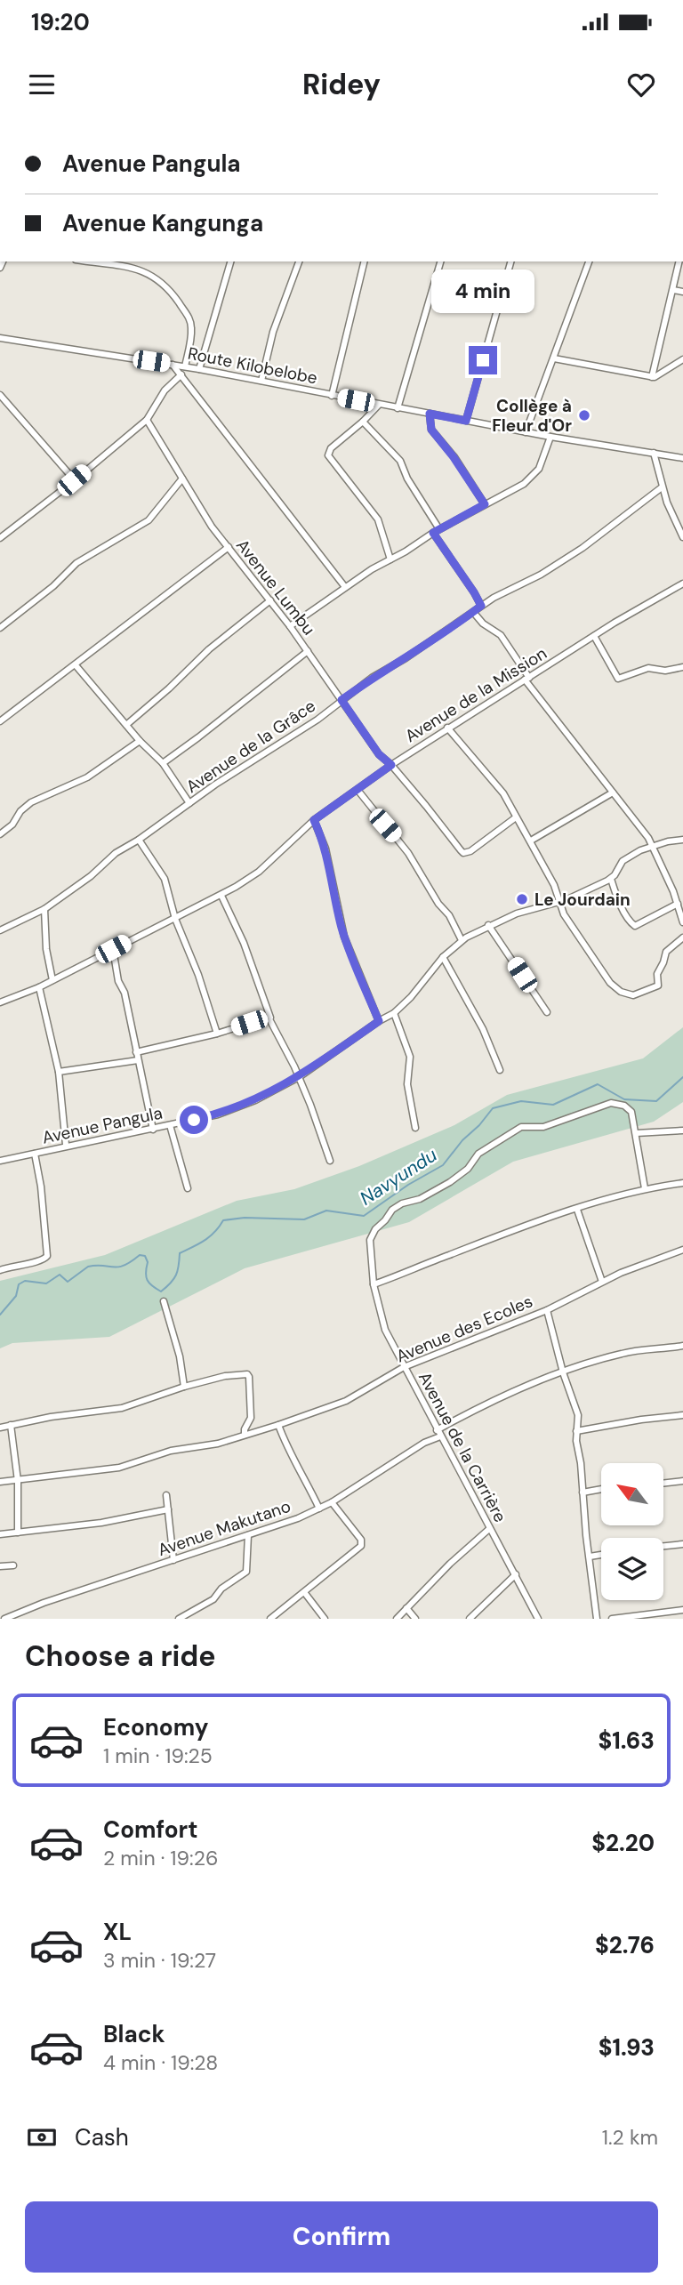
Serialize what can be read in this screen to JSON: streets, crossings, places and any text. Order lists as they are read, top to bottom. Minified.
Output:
{"streets":{"street":["Route Kilobelobe","Avenue Lumbu","Avenue de la Mission","Avenue de la Grâce","Avenue Pangula","Avenue des Ecoles","Avenue de la Carrière","Avenue Makutano"]},"crossings":[["Avenue Lumbu","Avenue de la Mission"],["Avenue Lumbu","Avenue de la Grâce"],["Avenue des Ecoles","Avenue de la Carrière"],["Avenue de la Carrière","Avenue Makutano"]],"water":["Navyundu"],"places":["Collège à Fleur d'Or","Le Jourdain"],"north":"top left","page":{"status":"19:20","header":"Ridey","banner":["Avenue Pangula","Avenue Kangunga"],"bubble":"4 min","heading":"Choose a ride","list":[{"name":"Economy","note":"1 min · 19:25","value":"$1.63"},{"name":"Comfort","note":"2 min · 19:26","value":"$2.20"},{"name":"XL","note":"3 min · 19:27","value":"$2.76"},{"name":"Black","note":"4 min · 19:28","value":"$1.93"}],"pay":["Cash","1.2 km"],"buttons":"Confirm"}}
